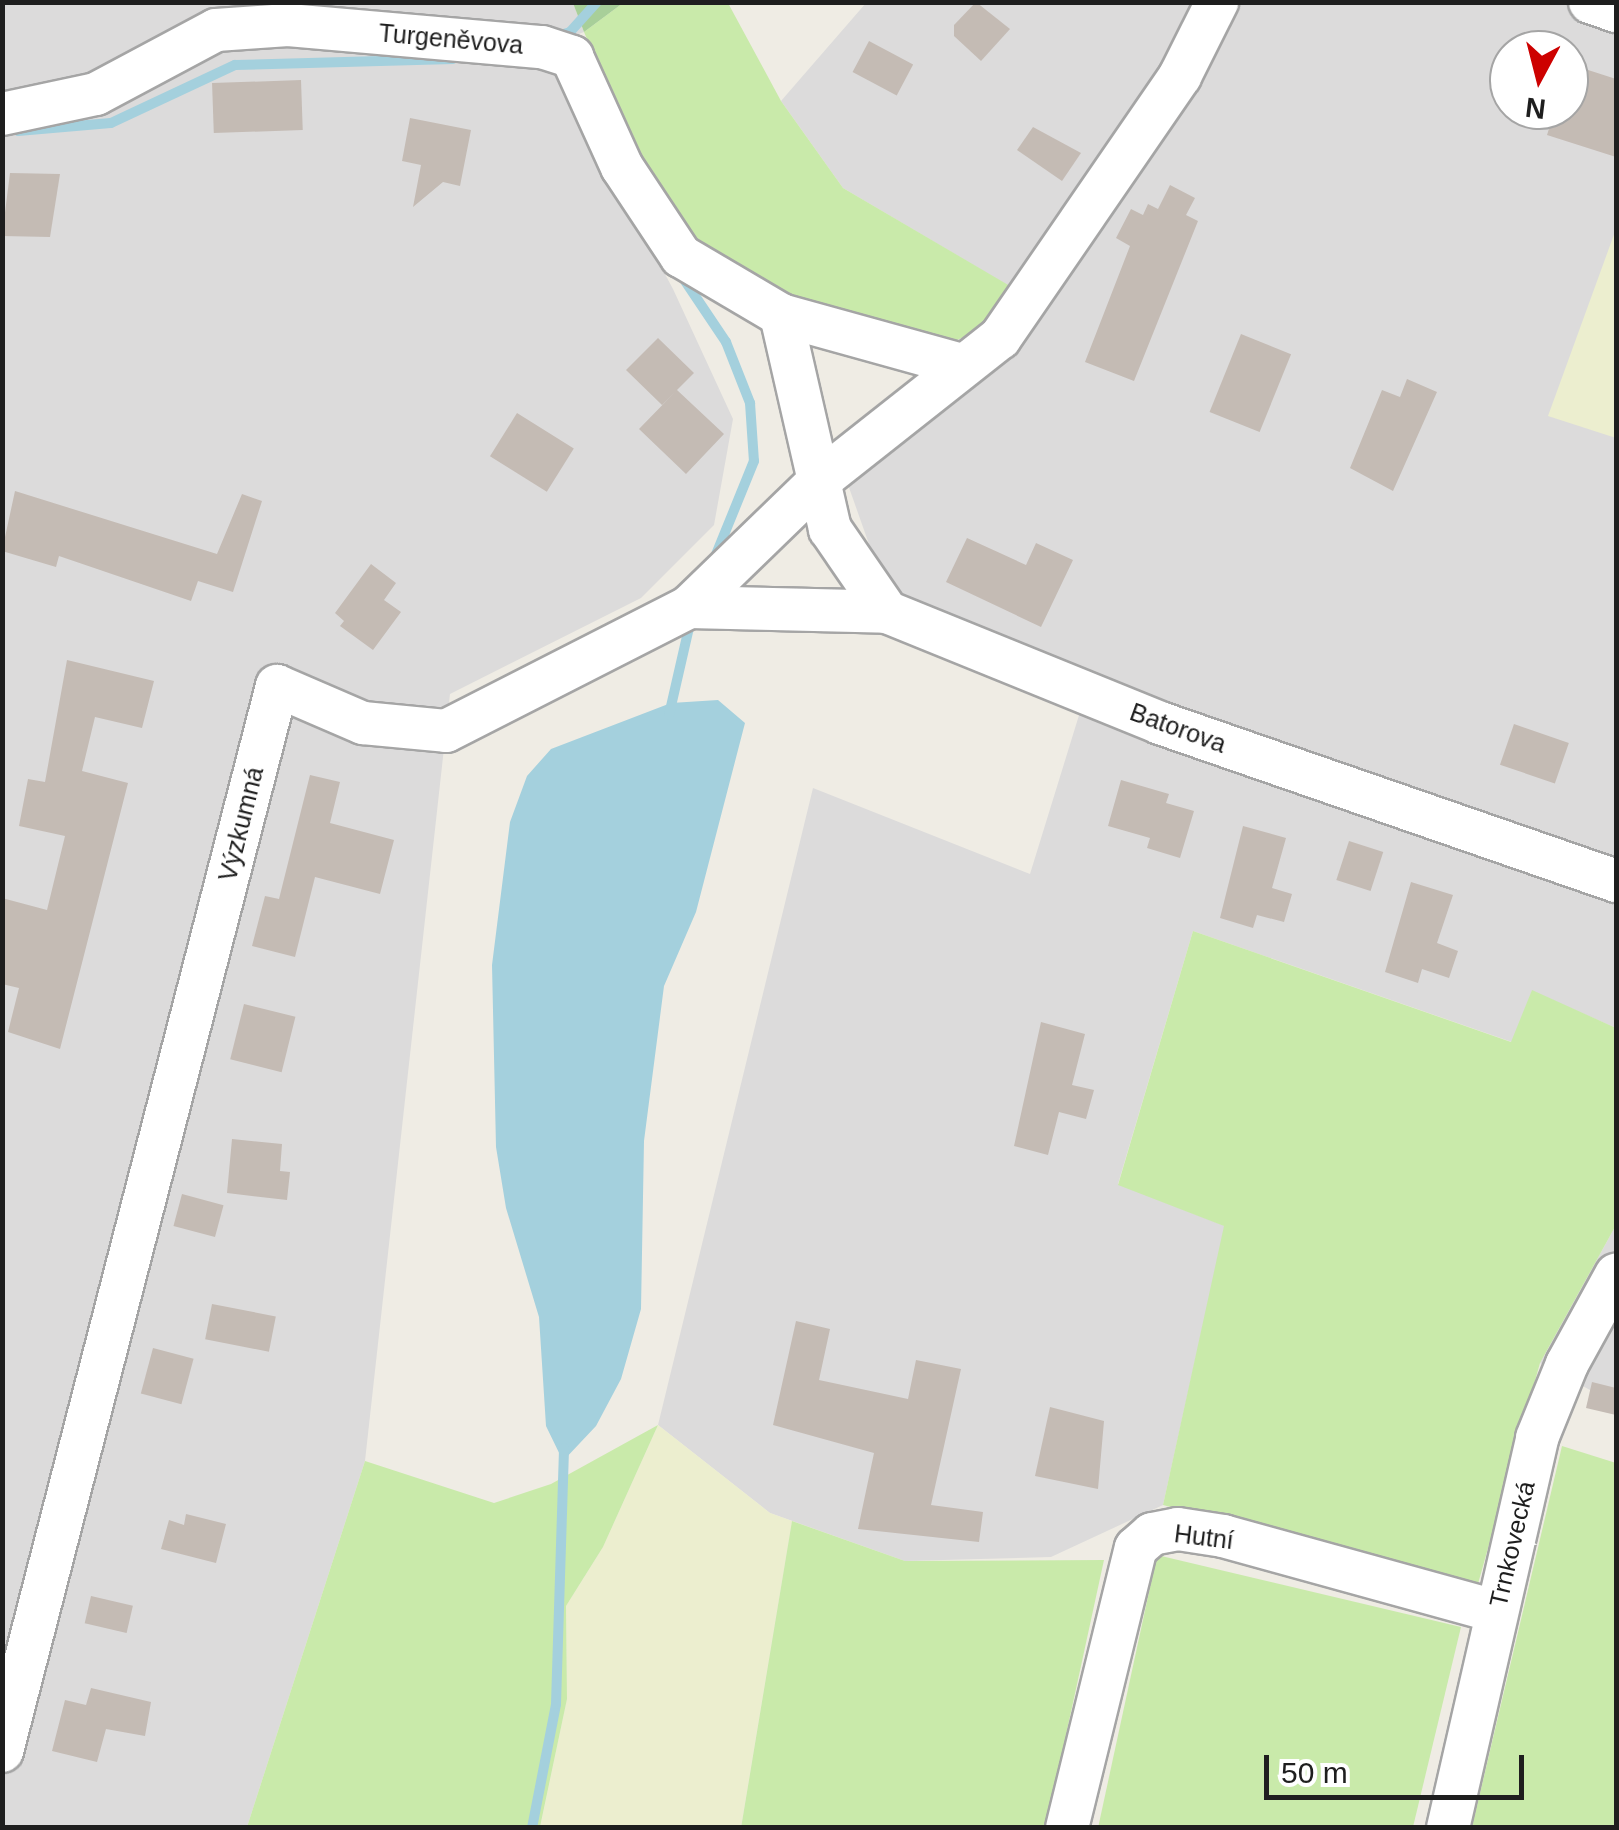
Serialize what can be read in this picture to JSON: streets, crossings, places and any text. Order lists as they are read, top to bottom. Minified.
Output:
{"streets":{"street":["Turgeněvova","Batorova","Výzkumná","Hutní","Trnkovecká"]},"crossings":[["Turgeněvova","Výzkumná"],["Hutní","Trnkovecká"]],"scale_bar":"50 m","north":"bottom"}
